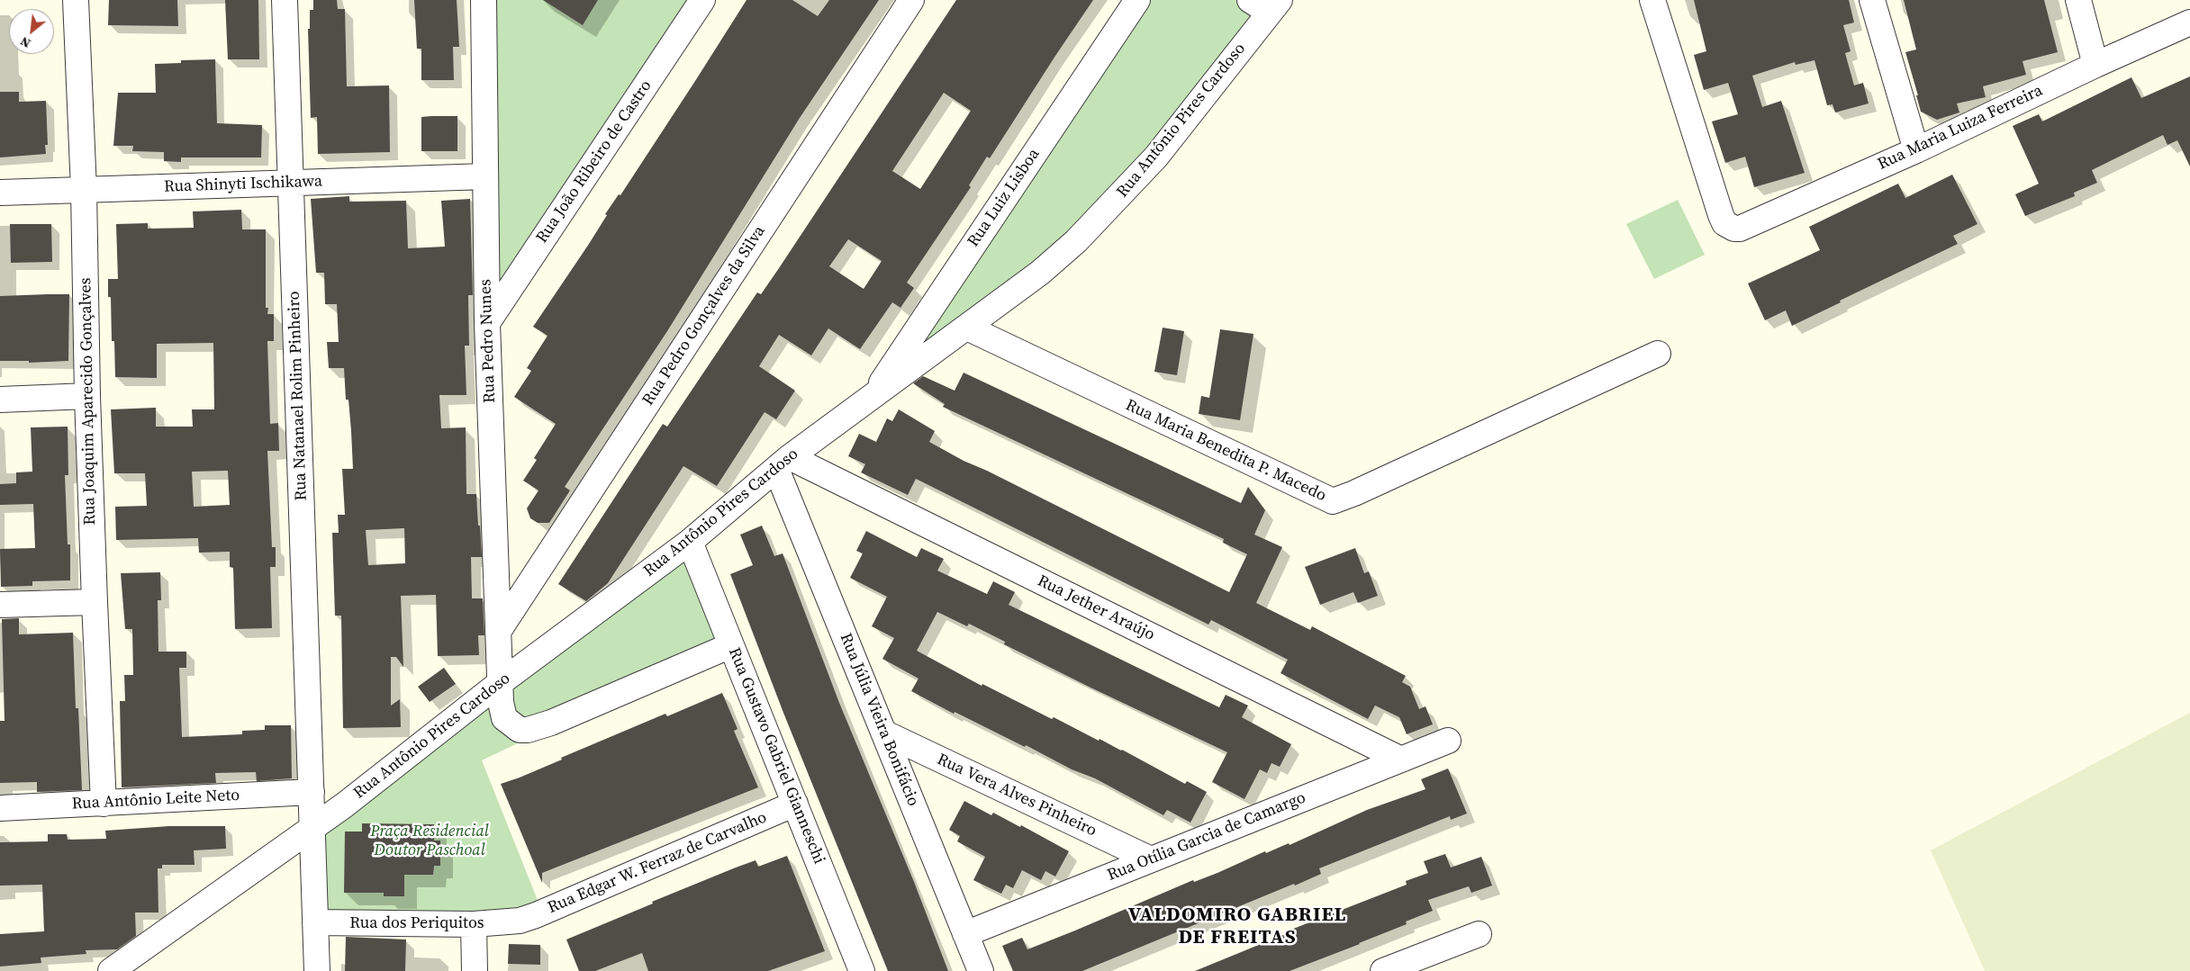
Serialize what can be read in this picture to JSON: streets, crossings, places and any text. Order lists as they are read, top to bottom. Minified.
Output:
{"streets":{"street":["Rua Antônio Pires Cardoso","Rua Maria Luiza Ferreira","Rua João Ribeiro de Castro","Rua Shinyti Ischikawa","Rua Luiz Lisboa","Rua Pedro Gonçalves da Silva","Rua Pedro Nunes","Rua Natanael Rolim Pinheiro","Rua Joaquim Aparecido Gonçalves","Rua Maria Benedita P. Macedo","Rua Jether Araújo","Rua Júlia Vieira Bonifácio","Rua Gustavo Gabriel Gianneschi","Rua Vera Alves Pinheiro","Rua Antônio Leite Neto","Rua Otília Garcia de Camargo","Rua Edgar W. Ferraz de Carvalho","Rua dos Periquitos"]},"crossings":[["Rua Antônio Pires Cardoso","Rua Luiz Lisboa"],["Rua Antônio Pires Cardoso","Rua Pedro Nunes"],["Rua Antônio Pires Cardoso","Rua Natanael Rolim Pinheiro"],["Rua Antônio Pires Cardoso","Rua Maria Benedita P. Macedo"],["Rua Antônio Pires Cardoso","Rua Jether Araújo"],["Rua Antônio Pires Cardoso","Rua Júlia Vieira Bonifácio"],["Rua Antônio Pires Cardoso","Rua Gustavo Gabriel Gianneschi"],["Rua João Ribeiro de Castro","Rua Pedro Nunes"],["Rua Shinyti Ischikawa","Rua Pedro Nunes"],["Rua Shinyti Ischikawa","Rua Natanael Rolim Pinheiro"],["Rua Shinyti Ischikawa","Rua Joaquim Aparecido Gonçalves"],["Rua Pedro Gonçalves da Silva","Rua Pedro Nunes"],["Rua Pedro Nunes","Rua Gustavo Gabriel Gianneschi"],["Rua Natanael Rolim Pinheiro","Rua Antônio Leite Neto"],["Rua Natanael Rolim Pinheiro","Rua dos Periquitos"],["Rua Joaquim Aparecido Gonçalves","Rua Antônio Leite Neto"],["Rua Jether Araújo","Rua Júlia Vieira Bonifácio"],["Rua Jether Araújo","Rua Otília Garcia de Camargo"],["Rua Júlia Vieira Bonifácio","Rua Vera Alves Pinheiro"],["Rua Júlia Vieira Bonifácio","Rua Otília Garcia de Camargo"],["Rua Gustavo Gabriel Gianneschi","Rua Edgar W. Ferraz de Carvalho"],["Rua Vera Alves Pinheiro","Rua Otília Garcia de Camargo"],["Rua Edgar W. Ferraz de Carvalho","Rua dos Periquitos"]],"districts":["VALDOMIRO GABRIEL DE FREITAS"],"parks":["Praça Residencial Doutor Paschoal"],"north":"bottom left"}
